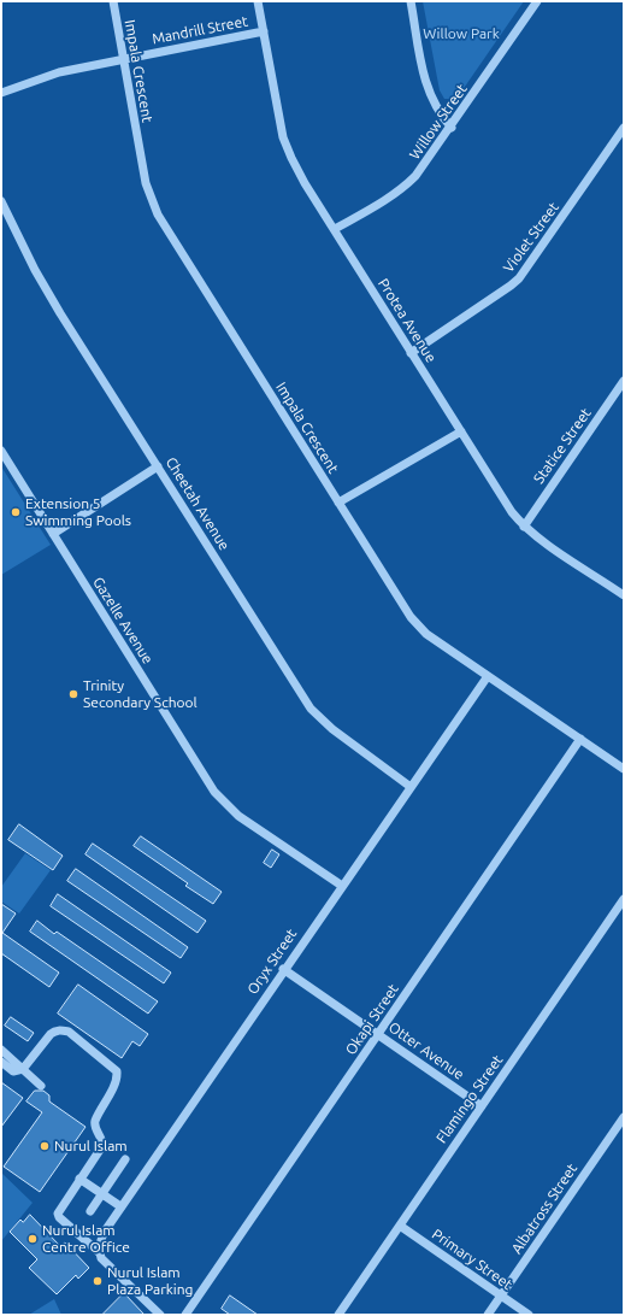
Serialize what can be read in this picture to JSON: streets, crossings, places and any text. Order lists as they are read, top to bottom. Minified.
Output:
{"streets":{"street":["Mandrill Street","Impala Crescent","Willow Street","Violet Street","Protea Avenue","Statice Street","Cheetah Avenue","Gazelle Avenue","Oryx Street","Okapi Street","Otter Avenue","Flamingo Street","Albatross Street","Primary Street"]},"crossings":[["Mandrill Street","Impala Crescent"],["Mandrill Street","Protea Avenue"],["Impala Crescent","Oryx Street"],["Impala Crescent","Okapi Street"],["Willow Street","Protea Avenue"],["Violet Street","Protea Avenue"],["Protea Avenue","Statice Street"],["Cheetah Avenue","Oryx Street"],["Gazelle Avenue","Oryx Street"],["Oryx Street","Otter Avenue"],["Okapi Street","Otter Avenue"],["Otter Avenue","Flamingo Street"],["Flamingo Street","Primary Street"],["Albatross Street","Primary Street"]],"parks":["Willow Park"],"places":["Extension 5 Swimming Pools","Trinity Secondary School","Nurul Islam","Nurul Islam Centre Office","Nurul Islam Plaza Parking"]}
